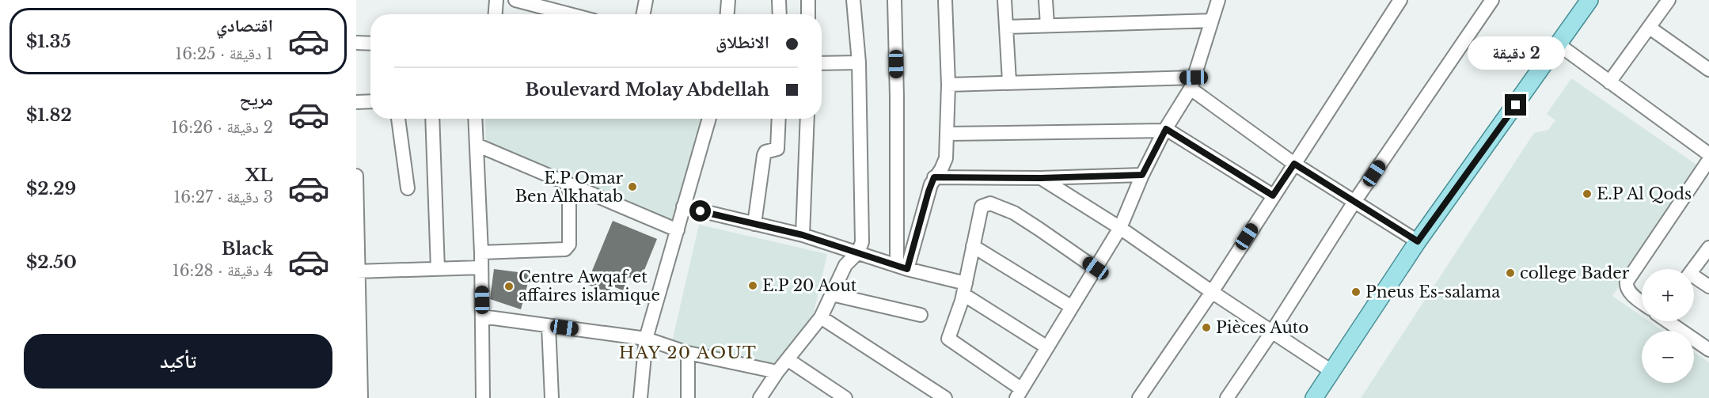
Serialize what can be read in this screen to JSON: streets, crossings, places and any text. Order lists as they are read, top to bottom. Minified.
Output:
{"districts":["HAY 20 AOUT"],"places":["E.P Omar Ben Alkhatab","E.P Al Qods","college Bader","E.P 20 Aout","Centre Awqaf et affaires islamique","Pneus Es-salama","Pièces Auto"],"page":{"list":[{"name":"اقتصادي","note":"1 دقيقة · 16:25","value":"$1.35"},{"name":"مريح","note":"2 دقيقة · 16:26","value":"$1.82"},{"name":"XL","note":"3 دقيقة · 16:27","value":"$2.29"},{"name":"Black","note":"4 دقيقة · 16:28","value":"$2.50"}],"banner":["الانطلاق","Boulevard Molay Abdellah"],"bubble":"2 دقيقة","map_buttons":["+","−"],"buttons":"تأكيد"}}
